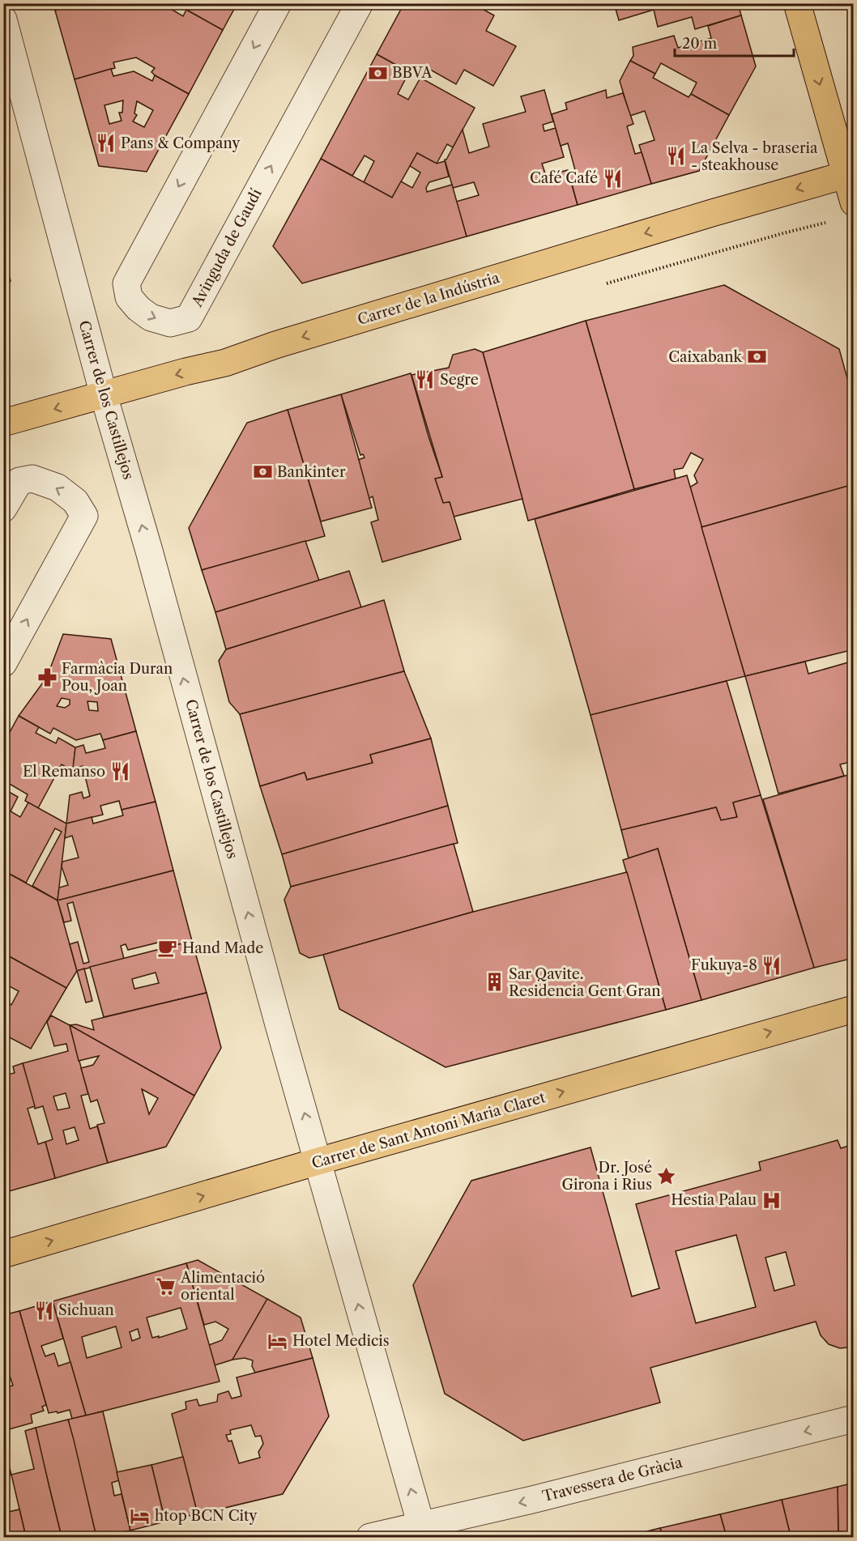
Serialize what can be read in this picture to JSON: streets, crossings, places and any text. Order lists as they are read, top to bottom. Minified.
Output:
{"streets":{"main road":["Carrer de la Indústria","Carrer de Sant Antoni Maria Claret"],"street":["Avinguda de Gaudí","Carrer de los Castillejos","Travessera de Gràcia"]},"crossings":[["Carrer de la Indústria","Carrer de los Castillejos"],["Carrer de los Castillejos","Carrer de Sant Antoni Maria Claret"],["Carrer de los Castillejos","Travessera de Gràcia"]],"one_way":["Carrer de la Indústria","Carrer de los Castillejos","Carrer de Sant Antoni Maria Claret","Travessera de Gràcia"],"places":{"bank":["BBVA","Caixabank","Bankinter"],"restaurant":["Pans & Company","La Selva - braseria - steakhouse","Café Café","Segre","El Remanso","Fukuya-8","Sichuan"],"pharmacy":["Farmàcia Duran Pou, Joan"],"cafe":["Hand Made"],"building":["Sar Qavite. Residencia Gent Gran"],"place":["Dr. José Girona i Rius"],"hospital":["Hestia Palau"],"supermarket":["Alimentació oriental"],"hotel":["Hotel Medicis","htop BCN City"]},"scale_bar":"20 m"}
